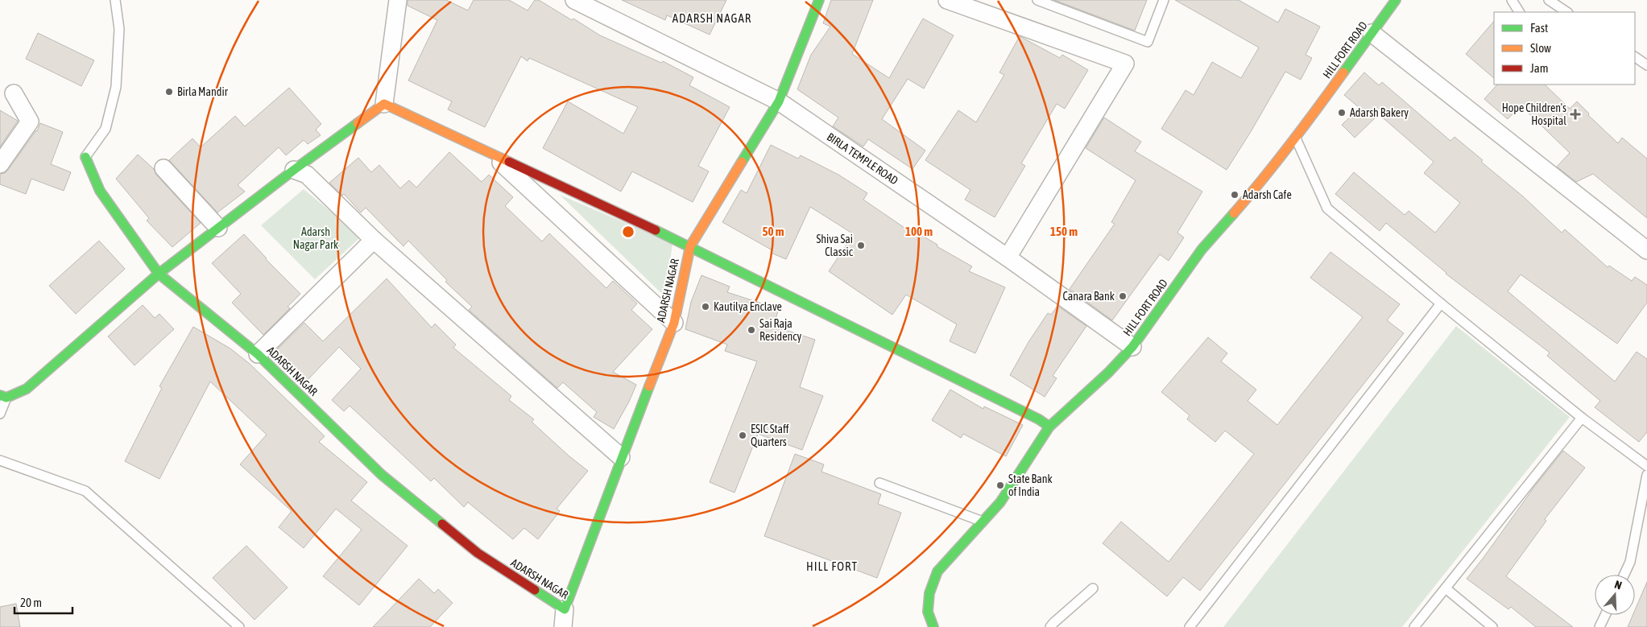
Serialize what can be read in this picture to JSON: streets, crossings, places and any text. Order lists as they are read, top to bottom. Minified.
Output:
{"streets":{"street":["HILL FORT ROAD","BIRLA TEMPLE ROAD","ADARSH NAGAR"]},"crossings":[["HILL FORT ROAD","BIRLA TEMPLE ROAD"],["BIRLA TEMPLE ROAD","ADARSH NAGAR"]],"districts":["ADARSH NAGAR","HILL FORT"],"parks":["Adarsh Nagar Park"],"places":{"other":["Birla Mandir","Adarsh Bakery","Adarsh Cafe","Shiva Sai Classic","Canara Bank","Kautilya Enclave","Sai Raja Residency","ESIC Staff Quarters","State Bank of India"],"health":["Hope Children's Hospital"]},"legend":["Fast","Slow","Jam"],"scale_bar":"20 m","north":"top","rings":["50 m","100 m","150 m"]}
